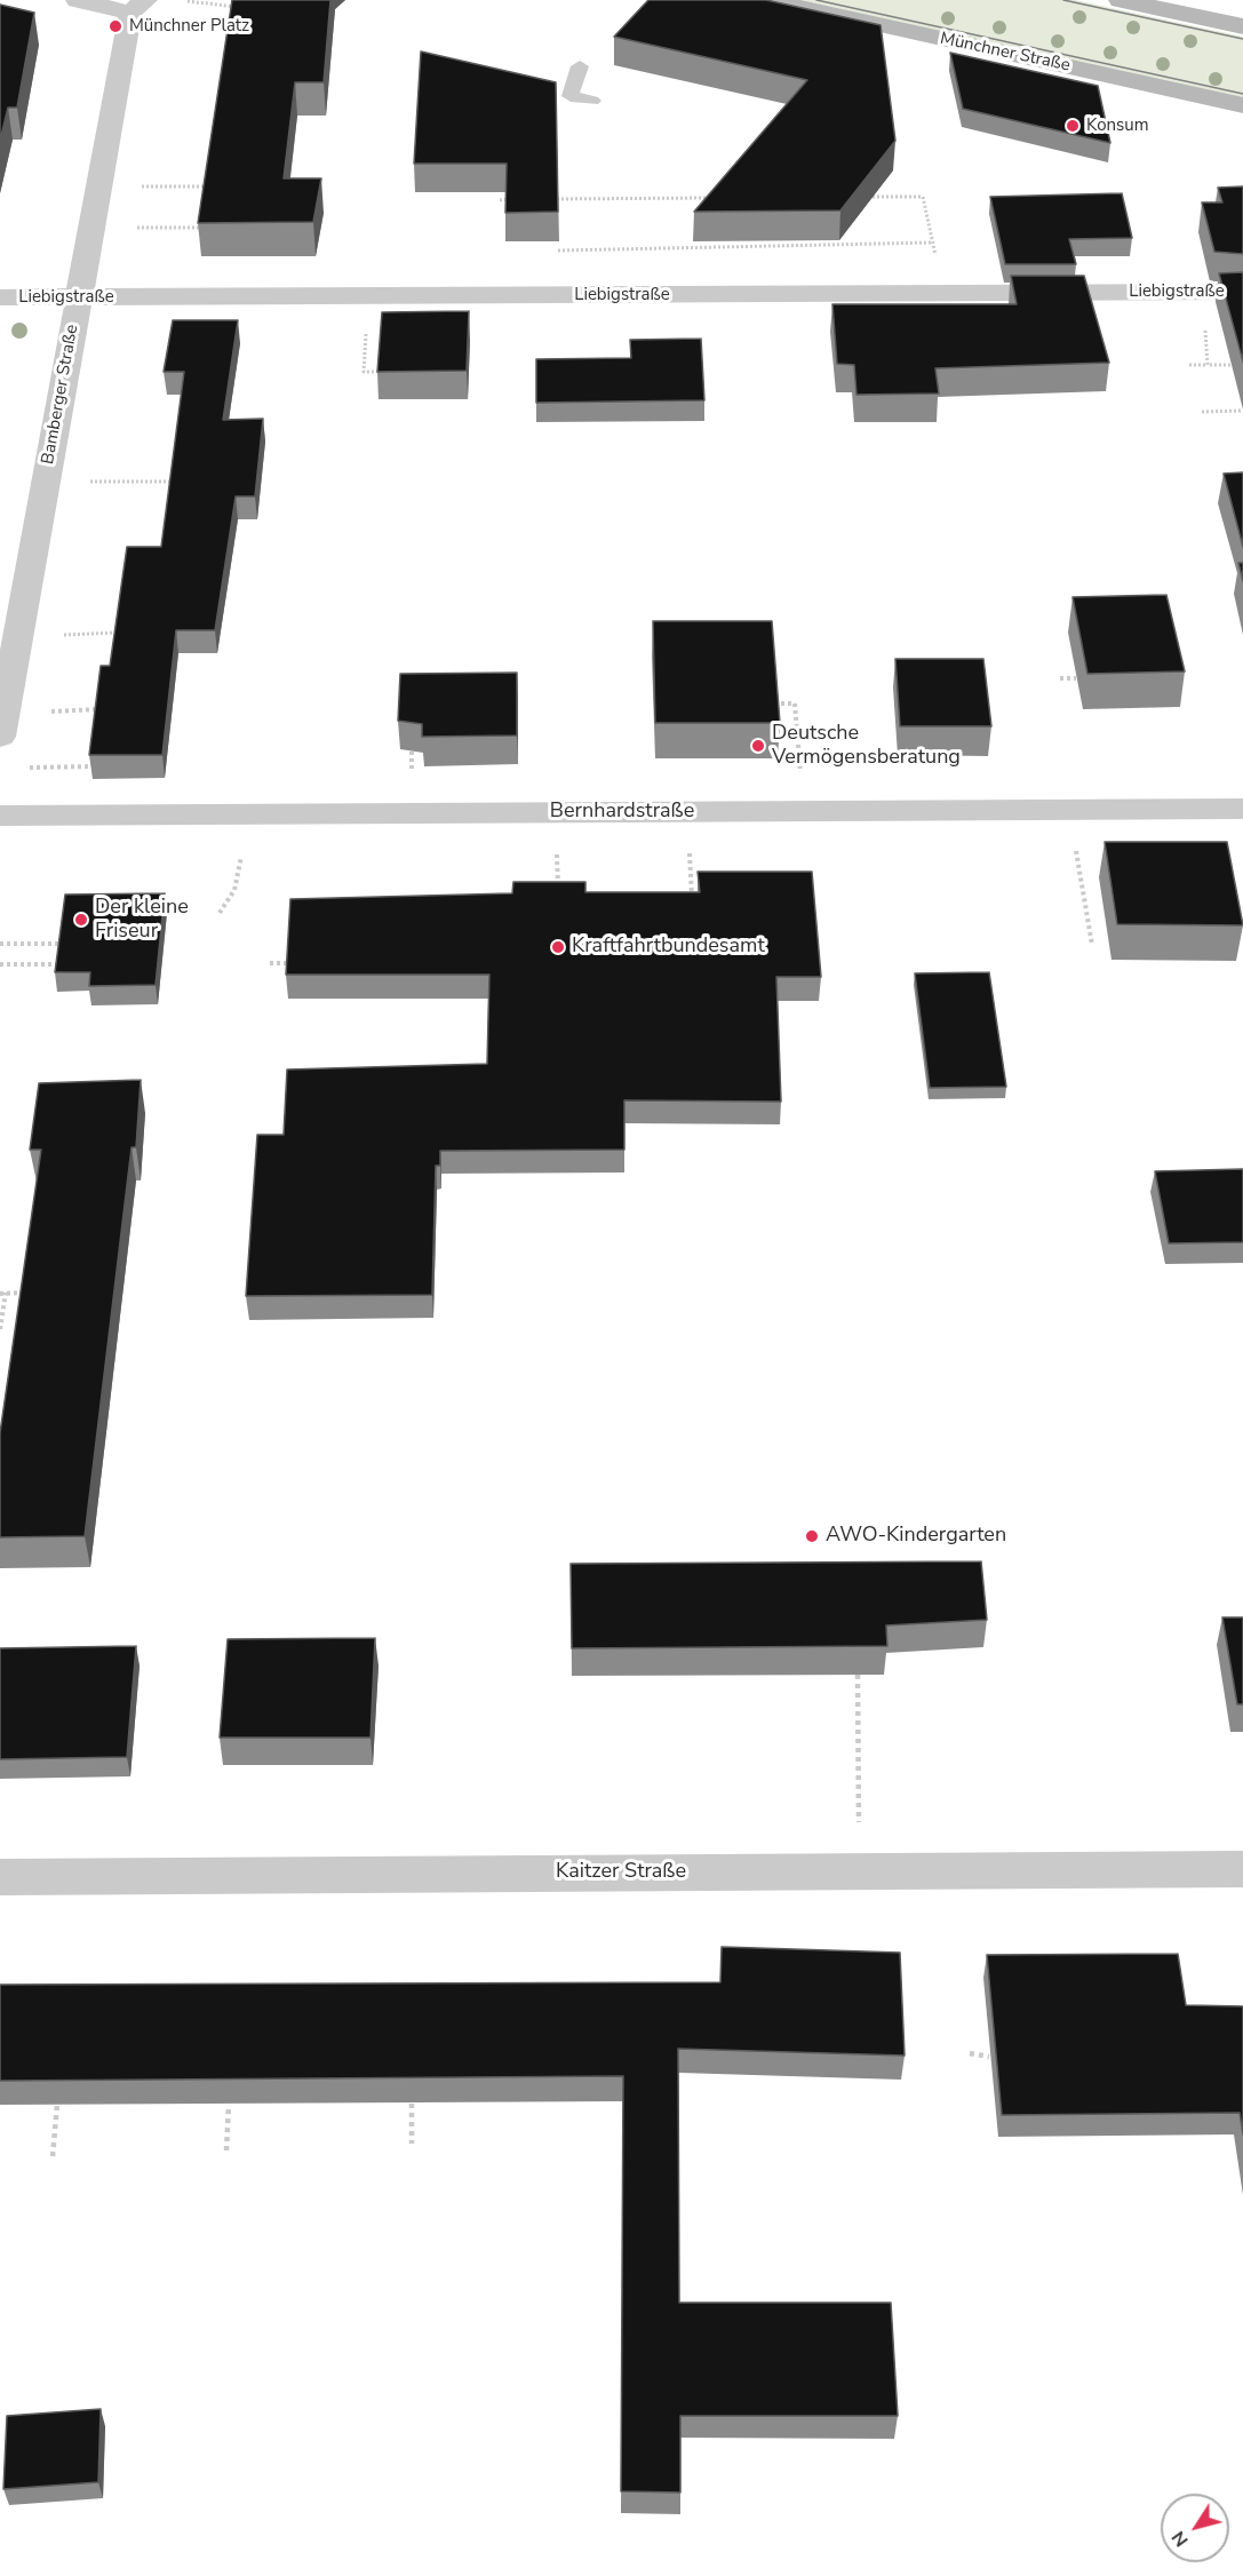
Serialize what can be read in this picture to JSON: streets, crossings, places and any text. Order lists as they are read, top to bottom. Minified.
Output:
{"streets":{"street":["Münchner Straße","Liebigstraße","Bamberger Straße","Bernhardstraße","Kaitzer Straße"]},"crossings":[["Liebigstraße","Bamberger Straße"]],"places":["Münchner Platz","Konsum","Deutsche Vermögensberatung","Der kleine Friseur","Kraftfahrtbundesamt","AWO-Kindergarten"],"north":"bottom left"}
